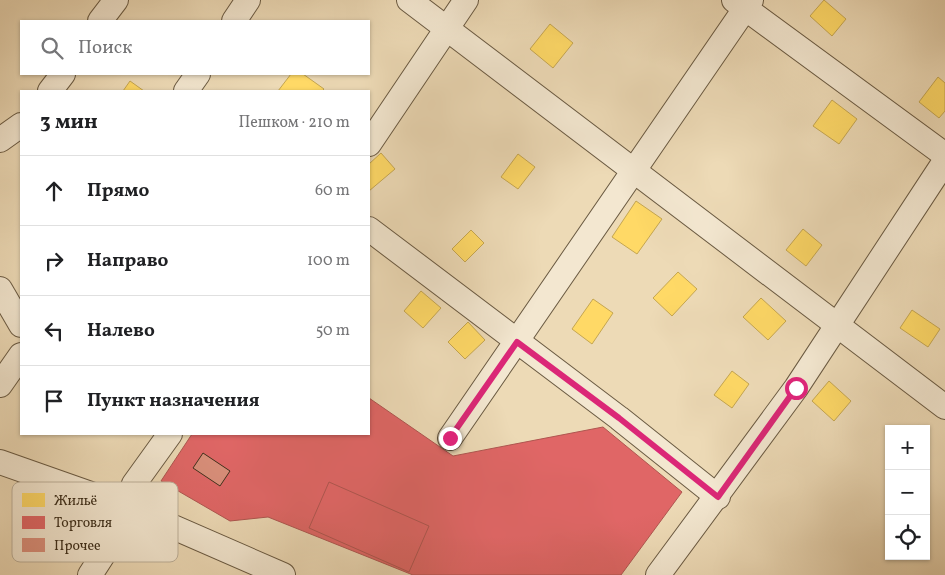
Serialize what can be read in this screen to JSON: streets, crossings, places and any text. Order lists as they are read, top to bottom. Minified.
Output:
{"legend":["Жильё","Торговля","Прочее"],"page":{"search":"Поиск","heading":["3 мин","Пешком · 210 m"],"list":[["Прямо","60 m"],["Направо","100 m"],["Налево","50 m"],"Пункт назначения"],"map_buttons":["+","−"]}}
